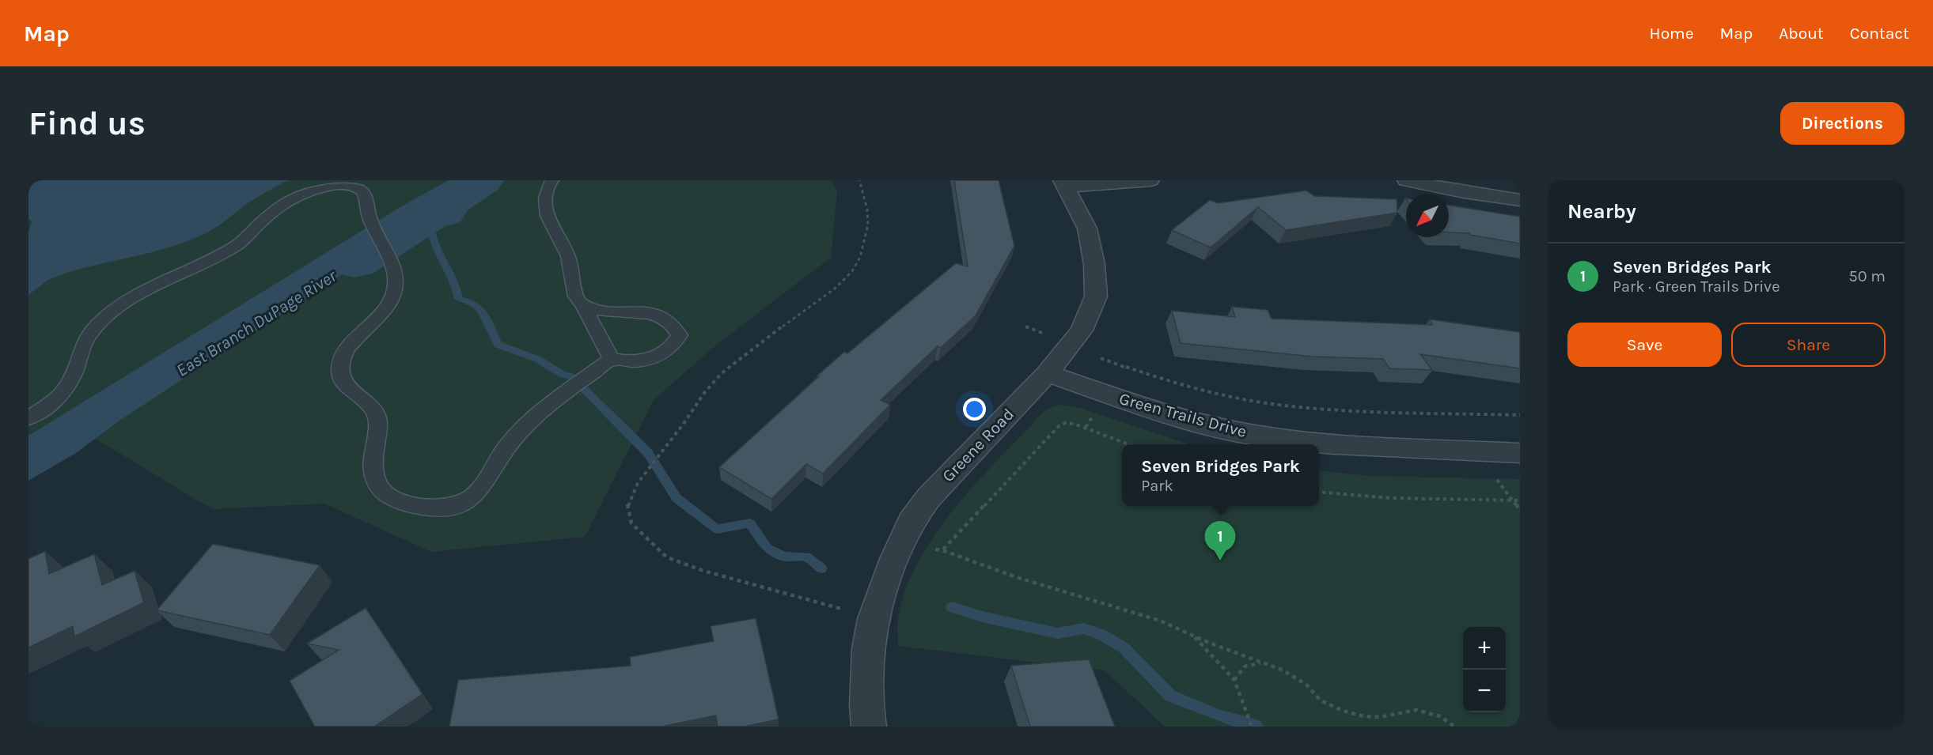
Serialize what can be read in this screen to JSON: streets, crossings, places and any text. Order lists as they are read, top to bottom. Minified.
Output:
{"streets":{"street":["Green Trails Drive","Greene Road"]},"crossings":[["Green Trails Drive","Greene Road"]],"water":["East Branch DuPage River"],"north":"bottom left","page":{"header":"Map","nav":["Home","Map","About","Contact"],"buttons":["Directions",["Save","Share"]],"title":"Find us","heading":"Nearby","list":[{"mark":"1","name":"Seven Bridges Park","note":"Park · Green Trails Drive","value":"50 m"}],"popup":["Seven Bridges Park","Park"],"pins":"1","map_buttons":["+","−"]}}
